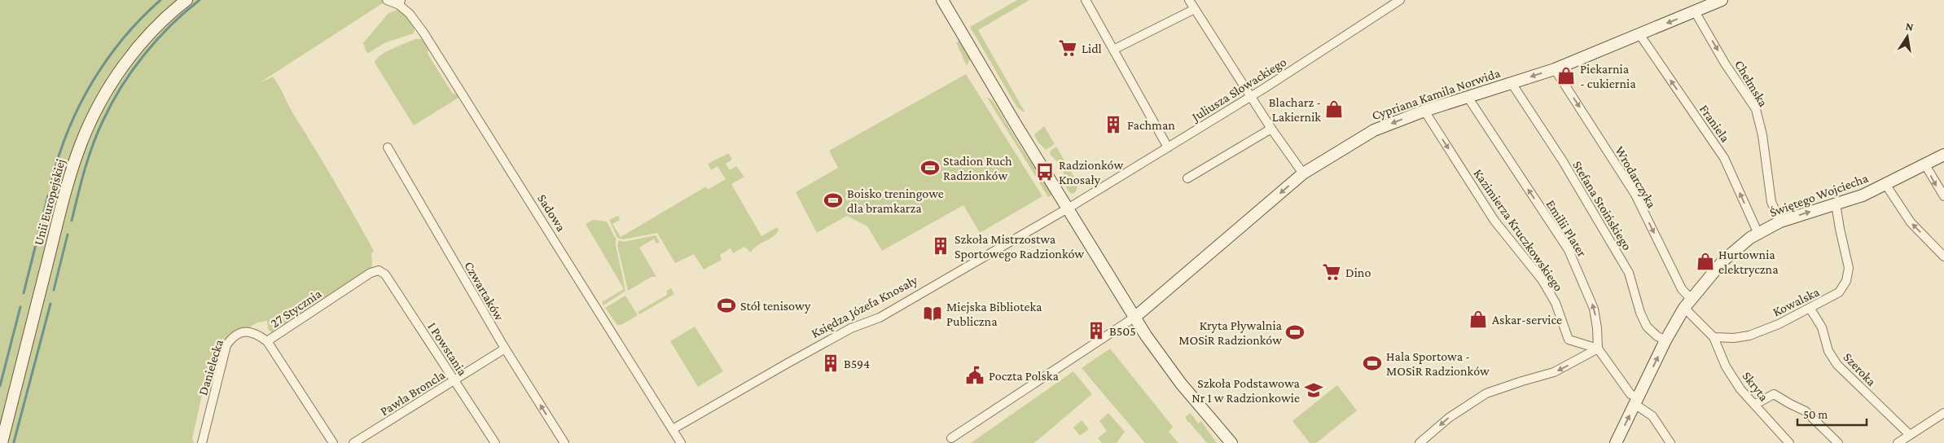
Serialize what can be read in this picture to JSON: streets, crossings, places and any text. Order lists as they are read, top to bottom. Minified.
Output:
{"streets":{"street":["Chełmska","Juliusza Słowackiego","Cypriana Kamila Norwida","Franiela","Wrodarczyka","Świętego Wojciecha","Unii Europejskiej","Stefana Stoińskiego","Sadowa","Emilii Plater","Kazimierza Kruczkowskiego","Czwartaków","Kowalska","Księdza Józefa Knosały","27 Stycznia","I Powstania","Danielecka","Szeroka","Skryta","Pawła Broncla"]},"crossings":[["Chełmska","Cypriana Kamila Norwida"],["Chełmska","Świętego Wojciecha"],["Juliusza Słowackiego","Księdza Józefa Knosały"],["Cypriana Kamila Norwida","Franiela"],["Cypriana Kamila Norwida","Wrodarczyka"],["Cypriana Kamila Norwida","Stefana Stoińskiego"],["Cypriana Kamila Norwida","Emilii Plater"],["Cypriana Kamila Norwida","Kazimierza Kruczkowskiego"],["Franiela","Świętego Wojciecha"],["Wrodarczyka","Świętego Wojciecha"],["Świętego Wojciecha","Stefana Stoińskiego"],["Świętego Wojciecha","Kowalska"],["Sadowa","Księdza Józefa Knosały"],["Emilii Plater","Kazimierza Kruczkowskiego"],["Czwartaków","Pawła Broncla"],["Kowalska","Szeroka"],["Kowalska","Skryta"],["27 Stycznia","I Powstania"],["27 Stycznia","Danielecka"],["I Powstania","Pawła Broncla"]],"one_way":["Chełmska","Cypriana Kamila Norwida","Franiela","Wrodarczyka","Emilii Plater","Kazimierza Kruczkowskiego"],"places":{"supermarket":["Lidl","Dino"],"shop":["Piekarnia - cukiernia","Blacharz - Lakiernik","Hurtownia elektryczna","Askar-service"],"building":["Fachman","Szkoła Mistrzostwa Sportowego Radzionków","B505","B594"],"sports":["Stadion Ruch Radzionków","Boisko treningowe dla bramkarza","Stół tenisowy","Kryta Pływalnia MOSiR Radzionków","Hala Sportowa - MOSiR Radzionków"],"bus stop":["Radzionków Knosały"],"library":["Miejska Biblioteka Publiczna"],"public building":["Poczta Polska"],"school or university":["Szkoła Podstawowa Nr 1 w Radzionkowie"]},"scale_bar":"50 m","north":"top"}
